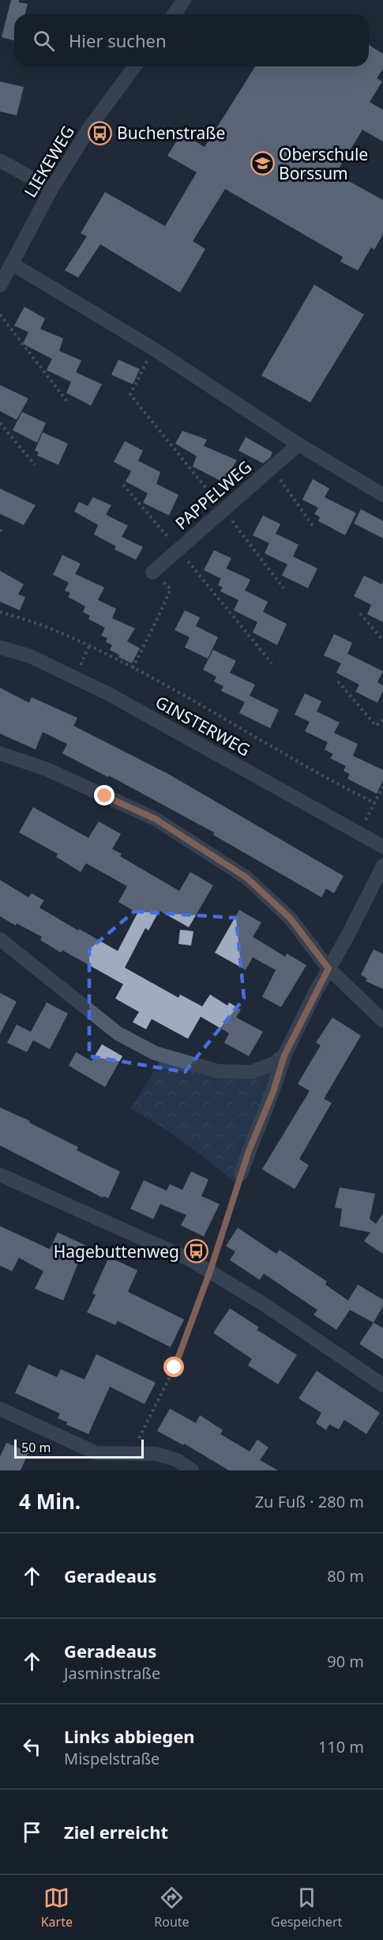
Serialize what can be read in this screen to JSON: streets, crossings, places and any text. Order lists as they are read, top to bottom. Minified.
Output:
{"streets":{"street":["LIEKEWEG","PAPPELWEG","GINSTERWEG"]},"places":{"bus stop":["Buchenstraße","Hagebuttenweg"],"school or university":["Oberschule Borssum"]},"scale_bar":"50 m","page":{"search":"Hier suchen","scale":"50 m","heading":["4 Min.","Zu Fuß · 280 m"],"list":[["Geradeaus","80 m"],["Geradeaus","Jasminstraße","90 m"],["Links abbiegen","Mispelstraße","110 m"],"Ziel erreicht"],"nav":["Karte","Route","Gespeichert"]}}
